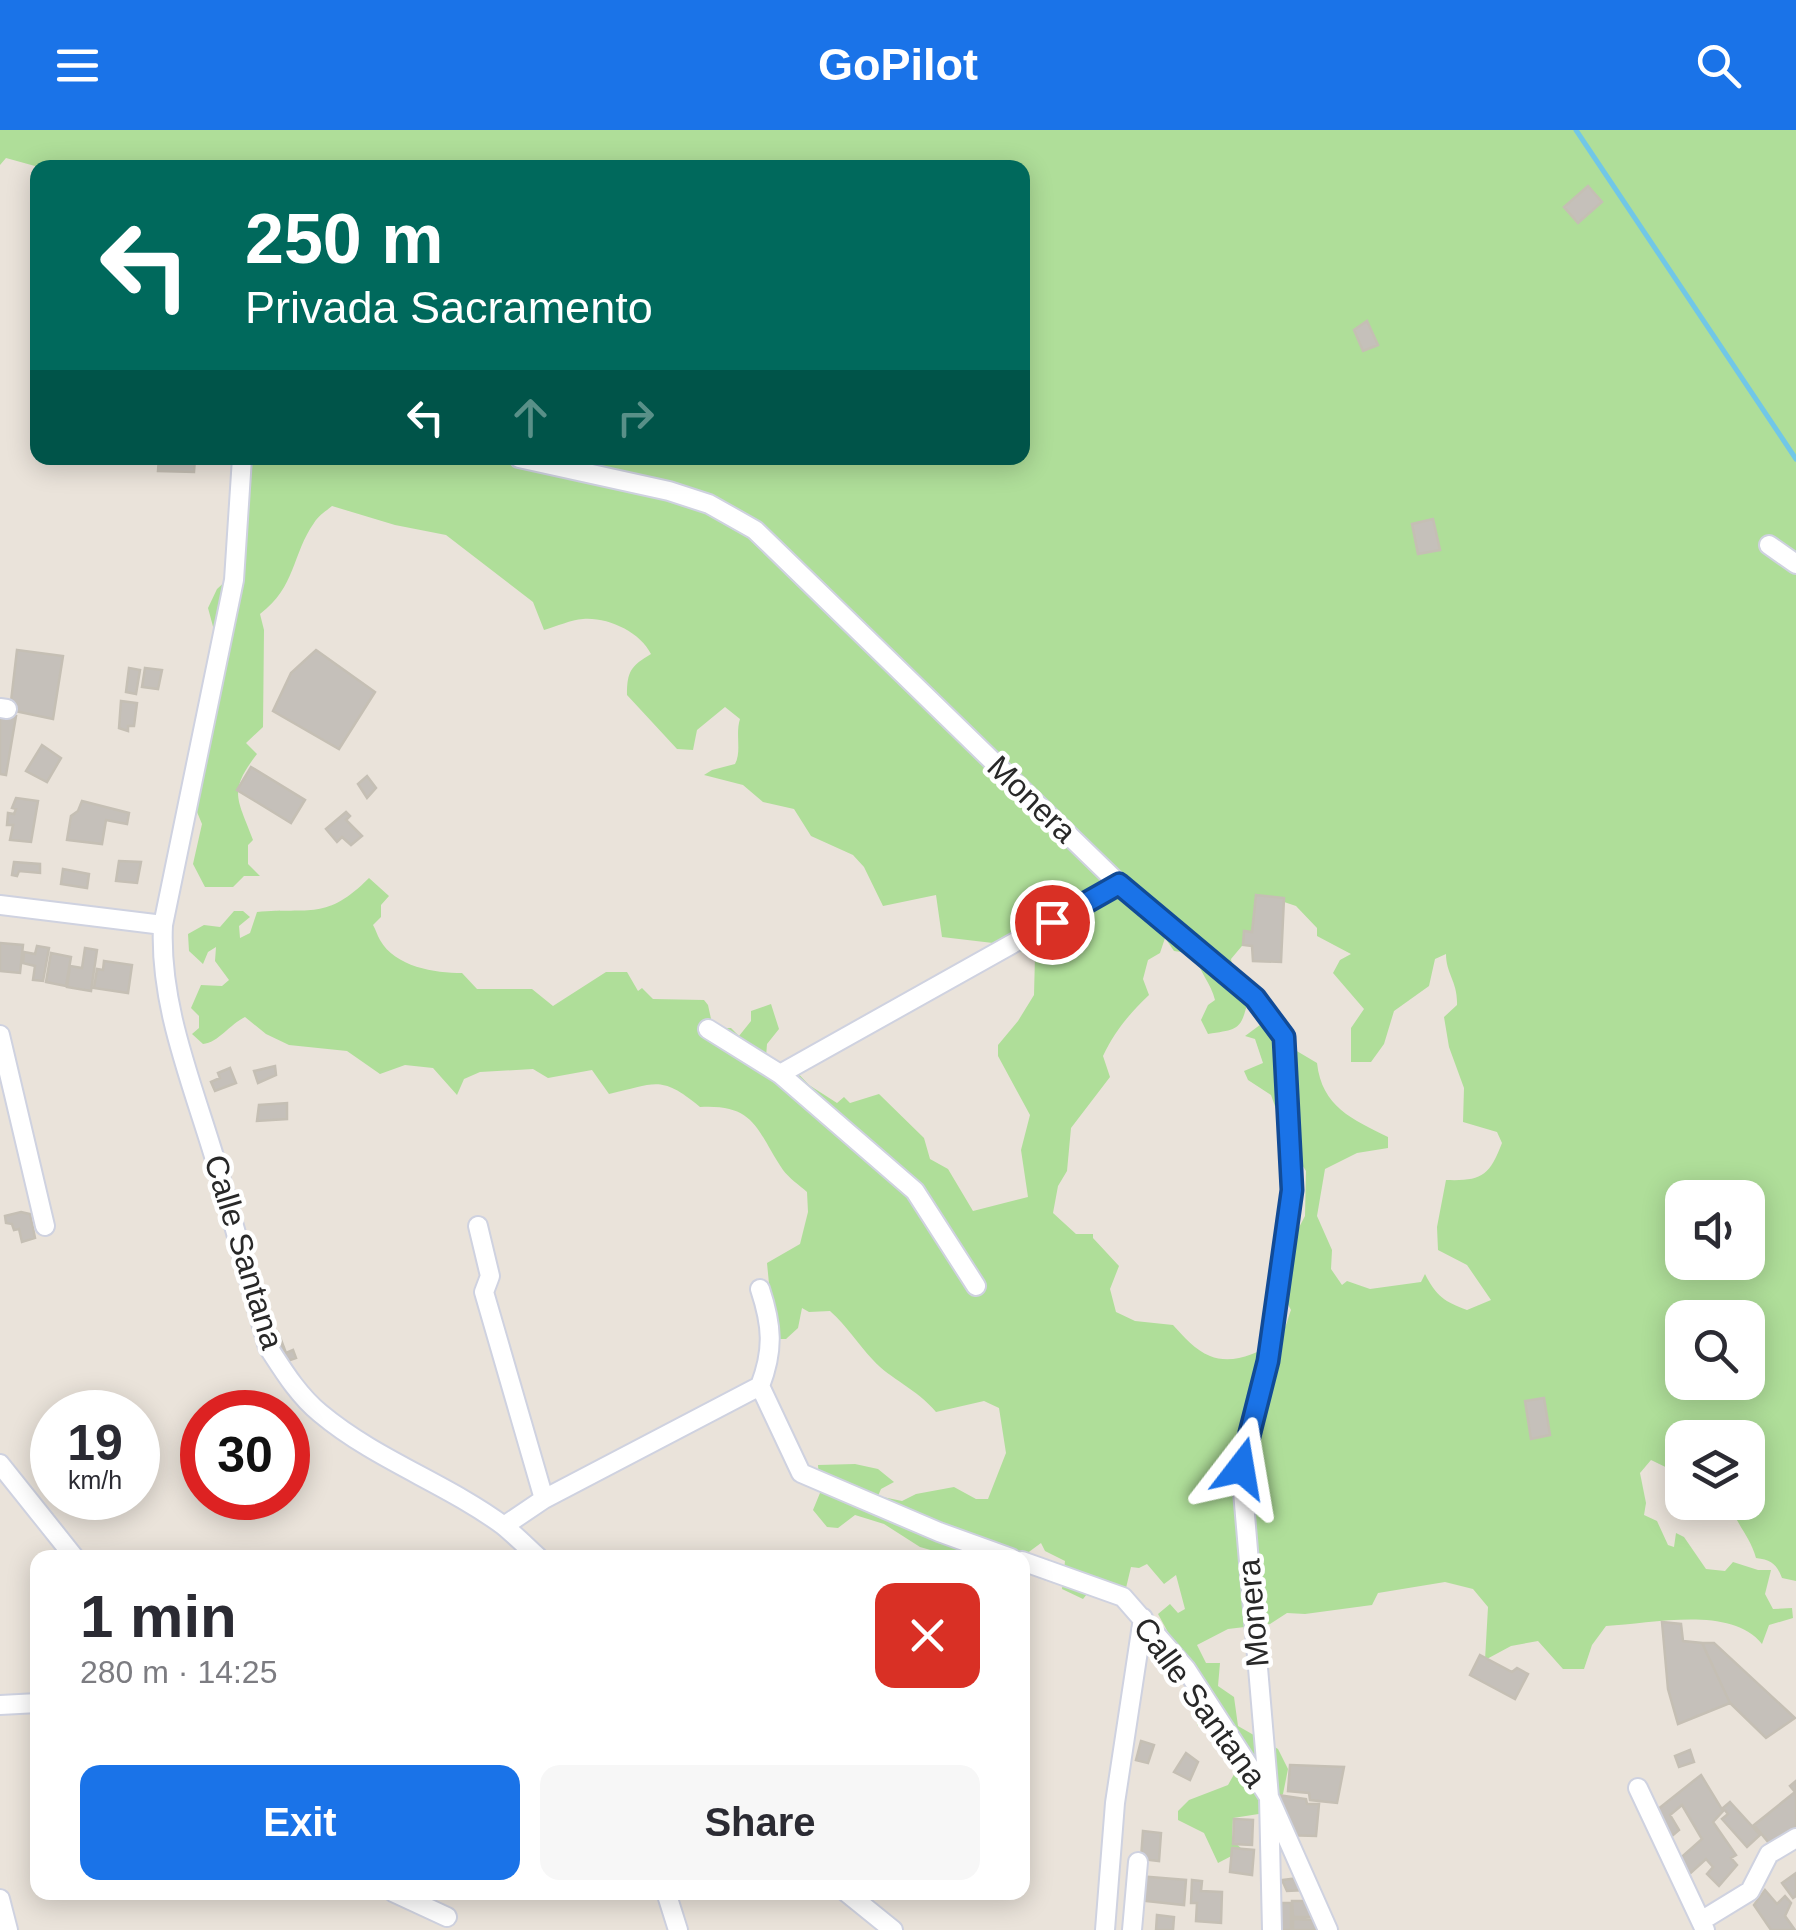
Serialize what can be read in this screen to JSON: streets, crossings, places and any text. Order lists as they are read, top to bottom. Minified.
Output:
{"streets":{"street":["Monera","Calle Santana"]},"crossings":[["Monera","Calle Santana"]],"page":{"header":"GoPilot","turn":["250 m","Privada Sacramento"],"speed":"19 km/h","limit":"30","heading":["1 min","280 m · 14:25"],"buttons":["Exit","Share"]}}
